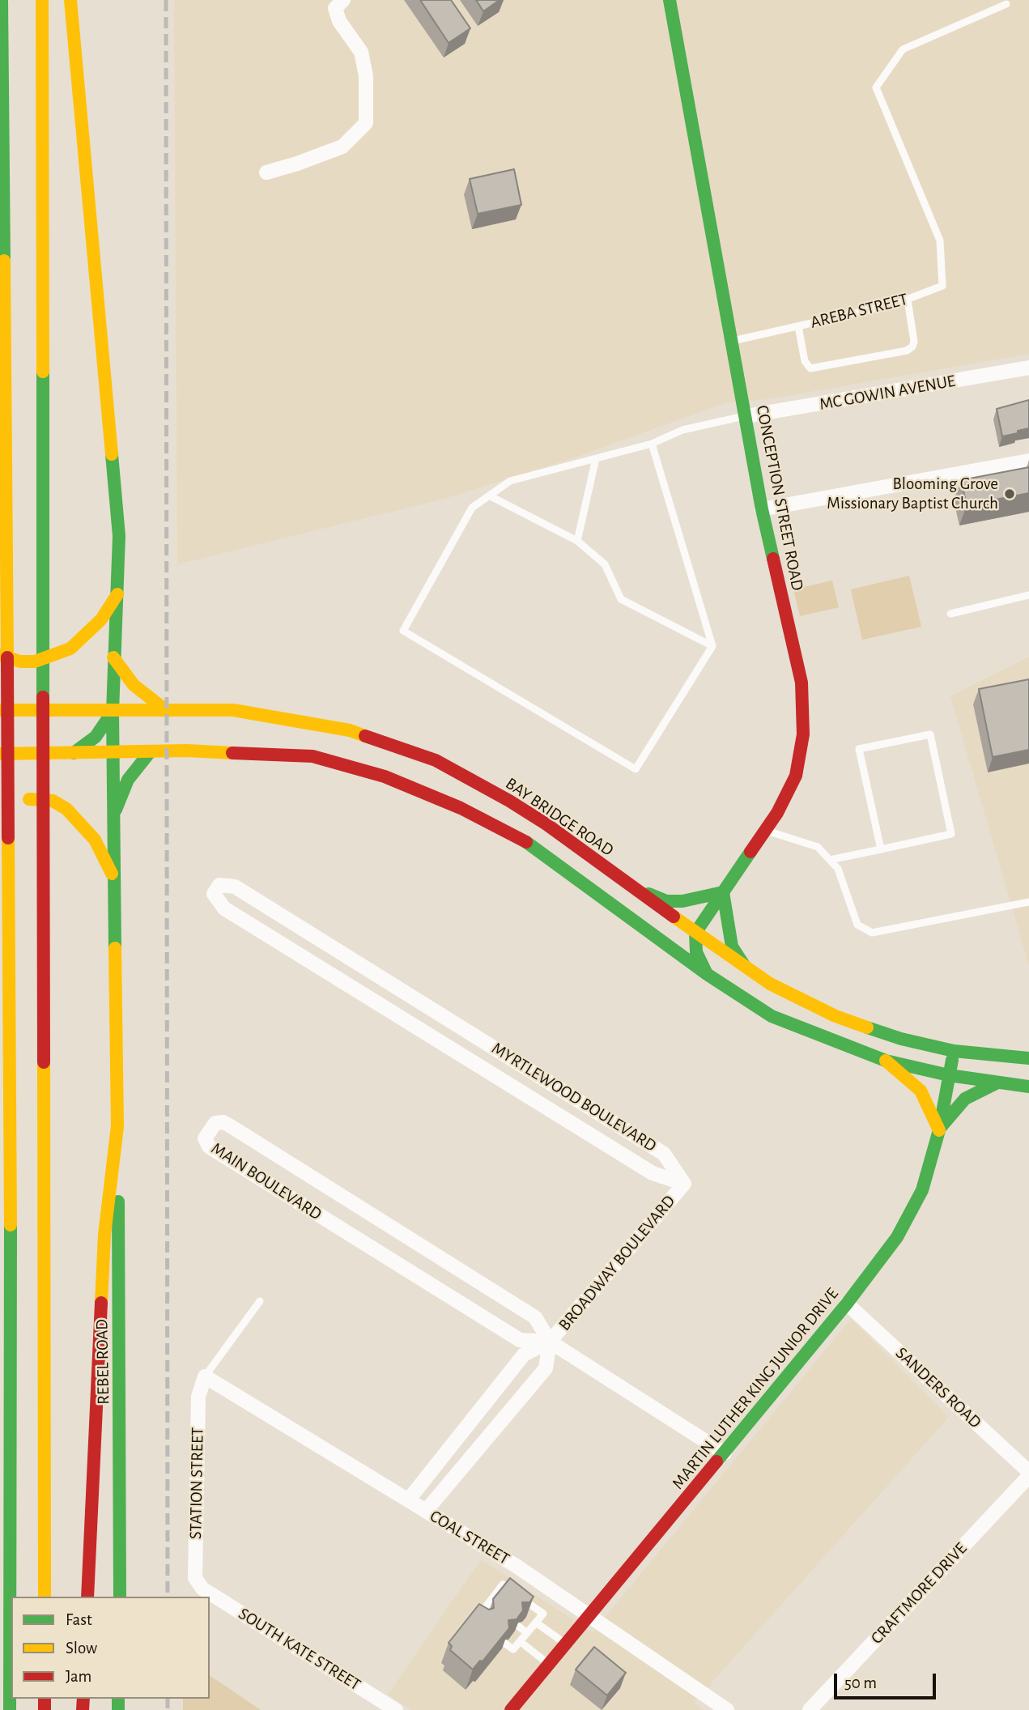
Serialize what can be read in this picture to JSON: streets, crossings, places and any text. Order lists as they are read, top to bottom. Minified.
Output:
{"streets":{"main road":["CONCEPTION STREET ROAD","BAY BRIDGE ROAD","REBEL ROAD","MARTIN LUTHER KING JUNIOR DRIVE"],"street":["MC GOWIN AVENUE","MYRTLEWOOD BOULEVARD","MAIN BOULEVARD","BROADWAY BOULEVARD","SANDERS ROAD","STATION STREET","COAL STREET","CRAFTMORE DRIVE","SOUTH KATE STREET"],"lane":["AREBA STREET"]},"crossings":[["AREBA STREET","CONCEPTION STREET ROAD"],["MC GOWIN AVENUE","CONCEPTION STREET ROAD"],["CONCEPTION STREET ROAD","BAY BRIDGE ROAD"],["BAY BRIDGE ROAD","MARTIN LUTHER KING JUNIOR DRIVE"],["MYRTLEWOOD BOULEVARD","BROADWAY BOULEVARD"],["MAIN BOULEVARD","BROADWAY BOULEVARD"],["MAIN BOULEVARD","MARTIN LUTHER KING JUNIOR DRIVE"],["BROADWAY BOULEVARD","COAL STREET"],["SANDERS ROAD","MARTIN LUTHER KING JUNIOR DRIVE"],["MARTIN LUTHER KING JUNIOR DRIVE","COAL STREET"],["STATION STREET","COAL STREET"],["STATION STREET","SOUTH KATE STREET"]],"places":["Blooming Grove Missionary Baptist Church"],"legend":["Fast","Slow","Jam"],"scale_bar":"50 m"}
